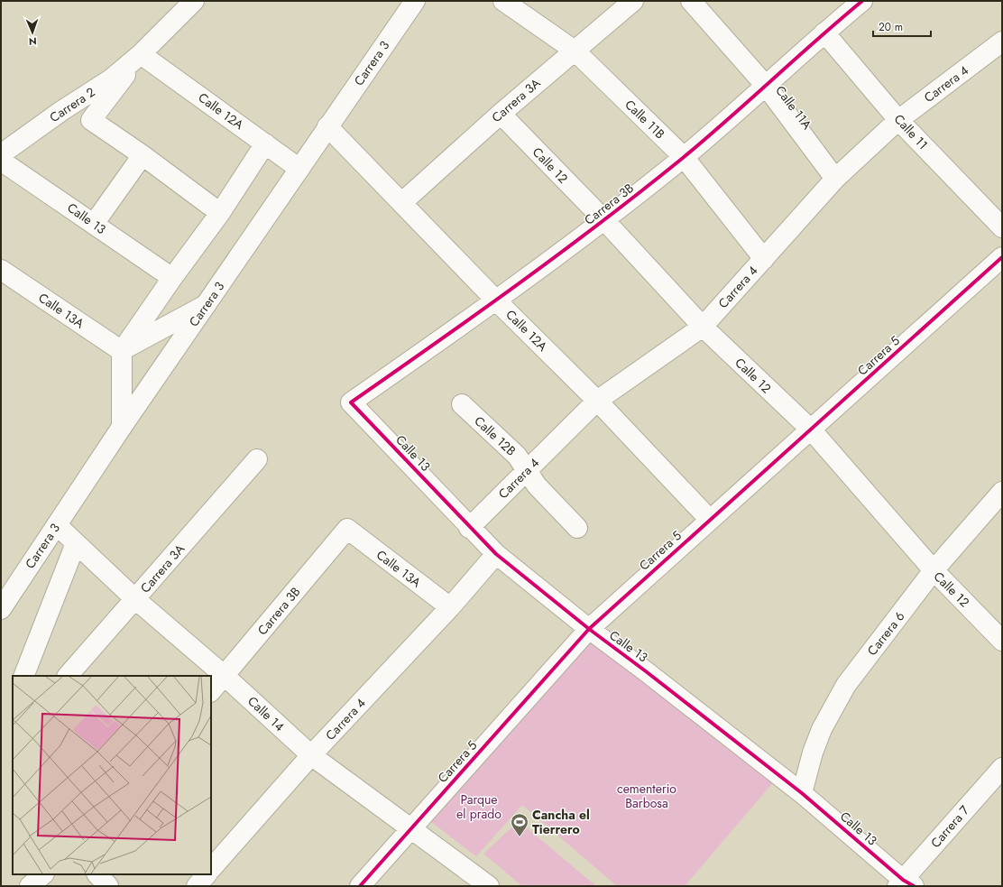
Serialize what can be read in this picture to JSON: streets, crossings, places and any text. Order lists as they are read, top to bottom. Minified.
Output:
{"streets":{"street":["Carrera 3","Carrera 4","Carrera 3A","Carrera 2","Calle 11A","Calle 12A","Calle 11B","Calle 11","Calle 12","Carrera 3B","Calle 13","Calle 13A","Carrera 5","Calle 12B","Carrera 6","Calle 14","Carrera 7"]},"crossings":[["Carrera 3","Calle 12A"],["Carrera 3","Calle 14"],["Carrera 4","Calle 11A"],["Carrera 4","Calle 12A"],["Carrera 4","Calle 11B"],["Carrera 4","Calle 11"],["Carrera 4","Calle 12"],["Carrera 4","Calle 13"],["Carrera 4","Calle 13A"],["Carrera 4","Calle 12B"],["Carrera 4","Calle 14"],["Carrera 3A","Calle 12A"],["Carrera 3A","Calle 11B"],["Carrera 3A","Calle 12"],["Carrera 3A","Calle 14"],["Carrera 2","Calle 12A"],["Calle 11A","Carrera 3B"],["Calle 12A","Carrera 3B"],["Calle 12A","Carrera 5"],["Calle 11B","Carrera 3B"],["Calle 11","Carrera 3B"],["Calle 12","Carrera 3B"],["Calle 12","Carrera 5"],["Calle 12","Carrera 6"],["Carrera 3B","Calle 13"],["Carrera 3B","Calle 13A"],["Carrera 3B","Calle 14"],["Calle 13","Carrera 5"],["Calle 13","Carrera 6"],["Calle 13","Carrera 7"],["Carrera 5","Calle 14"]],"parks":["cementerio Barbosa","Parque el prado"],"places":{"sports":["Cancha el Tierrero"]},"scale_bar":"20 m","north":"bottom"}
